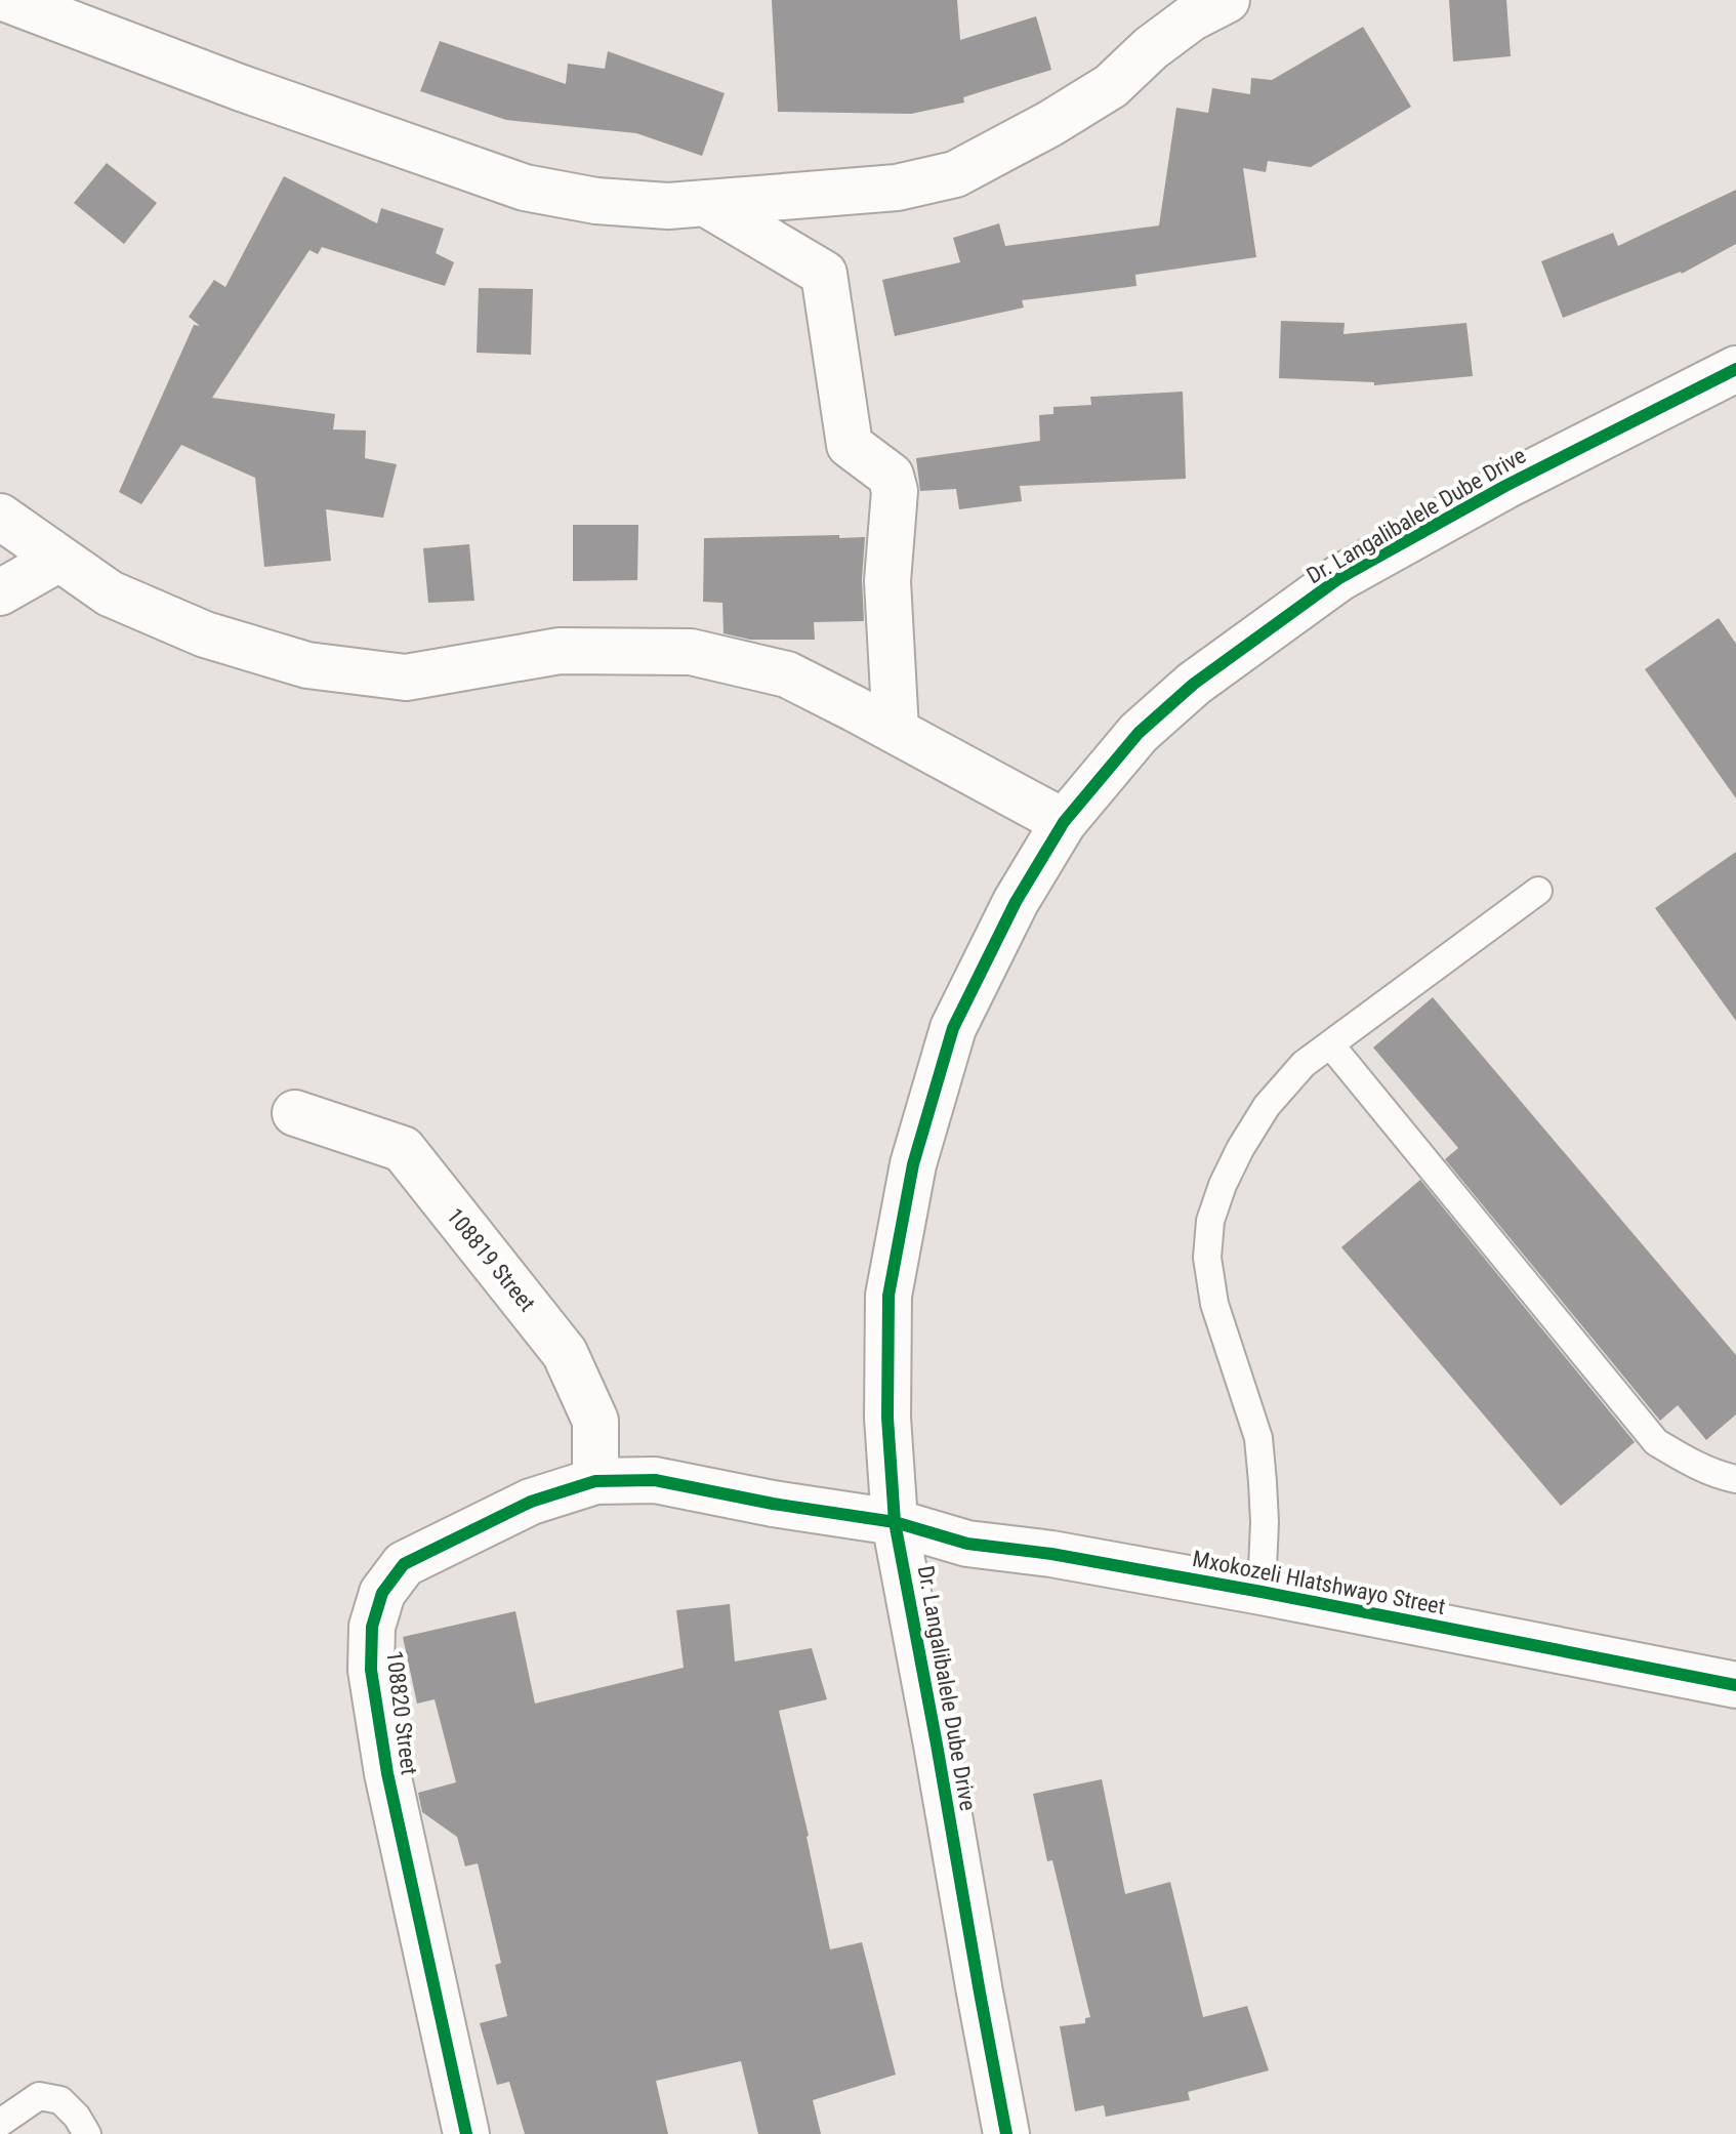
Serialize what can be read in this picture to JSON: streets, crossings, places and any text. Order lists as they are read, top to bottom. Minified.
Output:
{"streets":{"street":["Dr. Langalibalele Dube Drive","108819 Street","Mxokozeli Hlatshwayo Street","108820 Street"]},"crossings":[["Dr. Langalibalele Dube Drive","Mxokozeli Hlatshwayo Street"],["Dr. Langalibalele Dube Drive","108820 Street"],["108819 Street","108820 Street"],["Mxokozeli Hlatshwayo Street","108820 Street"]]}
